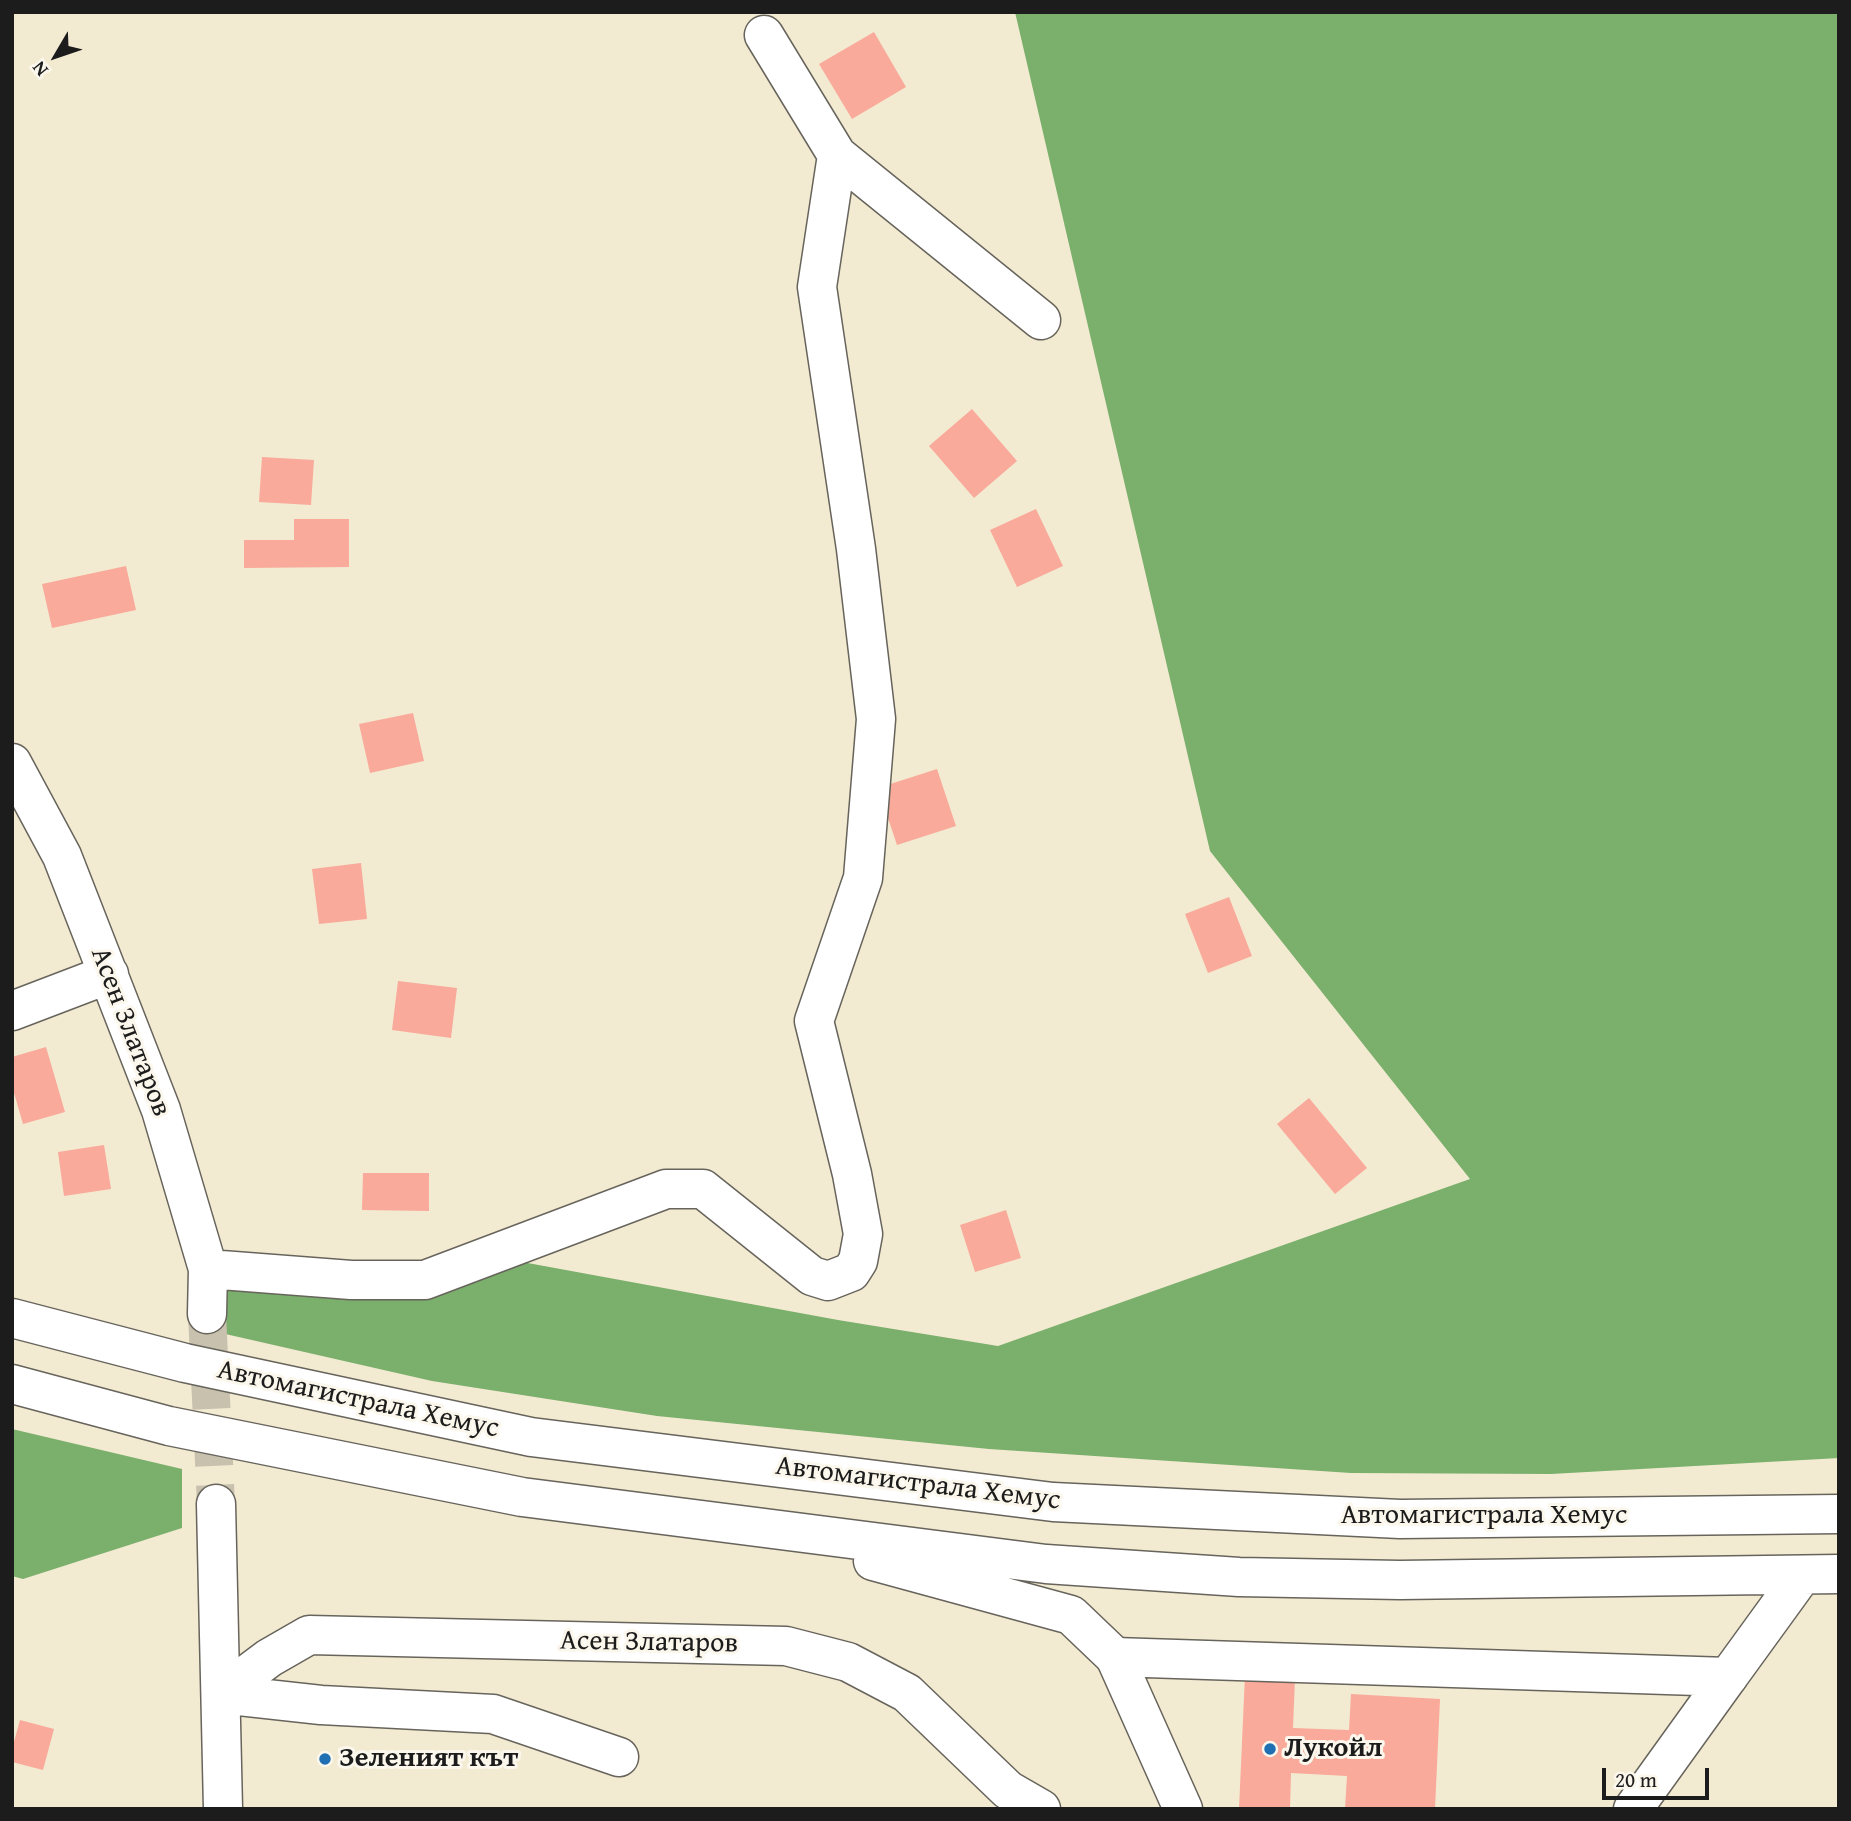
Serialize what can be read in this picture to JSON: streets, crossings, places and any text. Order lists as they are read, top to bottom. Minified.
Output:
{"streets":{"main road":["Асен Златаров","Автомагистрала Хемус"]},"places":["Лукойл","Зеленият кът"],"scale_bar":"20 m","north":"bottom left"}
